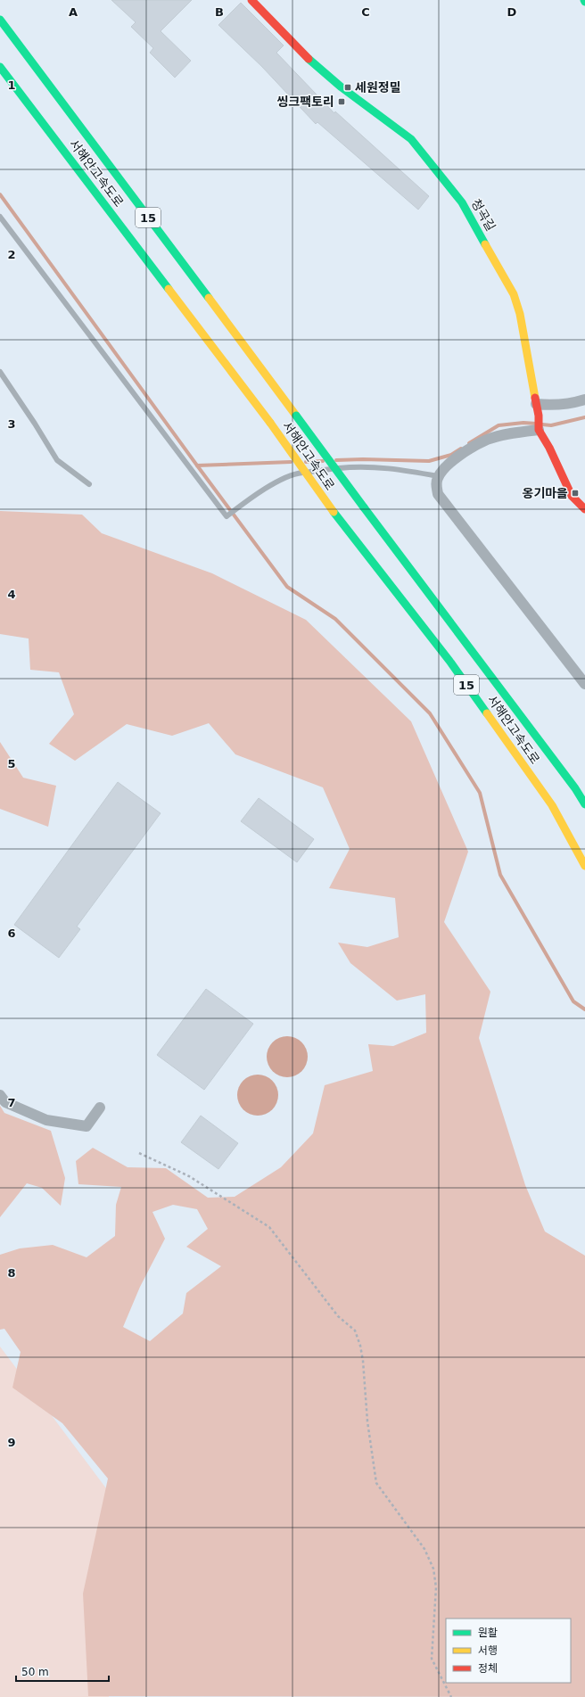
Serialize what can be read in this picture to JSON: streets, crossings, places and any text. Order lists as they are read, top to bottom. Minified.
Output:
{"streets":{"main road":["서해안고속도로","청곡길","15"]},"places":{"transit":["세원정밀","씽크팩토리","옹기마을"]},"legend":["원활","서행","정체"],"scale_bar":"50 m","grid":{"columns":["A","B","C","D"],"rows":["1","2","3","4","5","6","7","8","9"]}}
